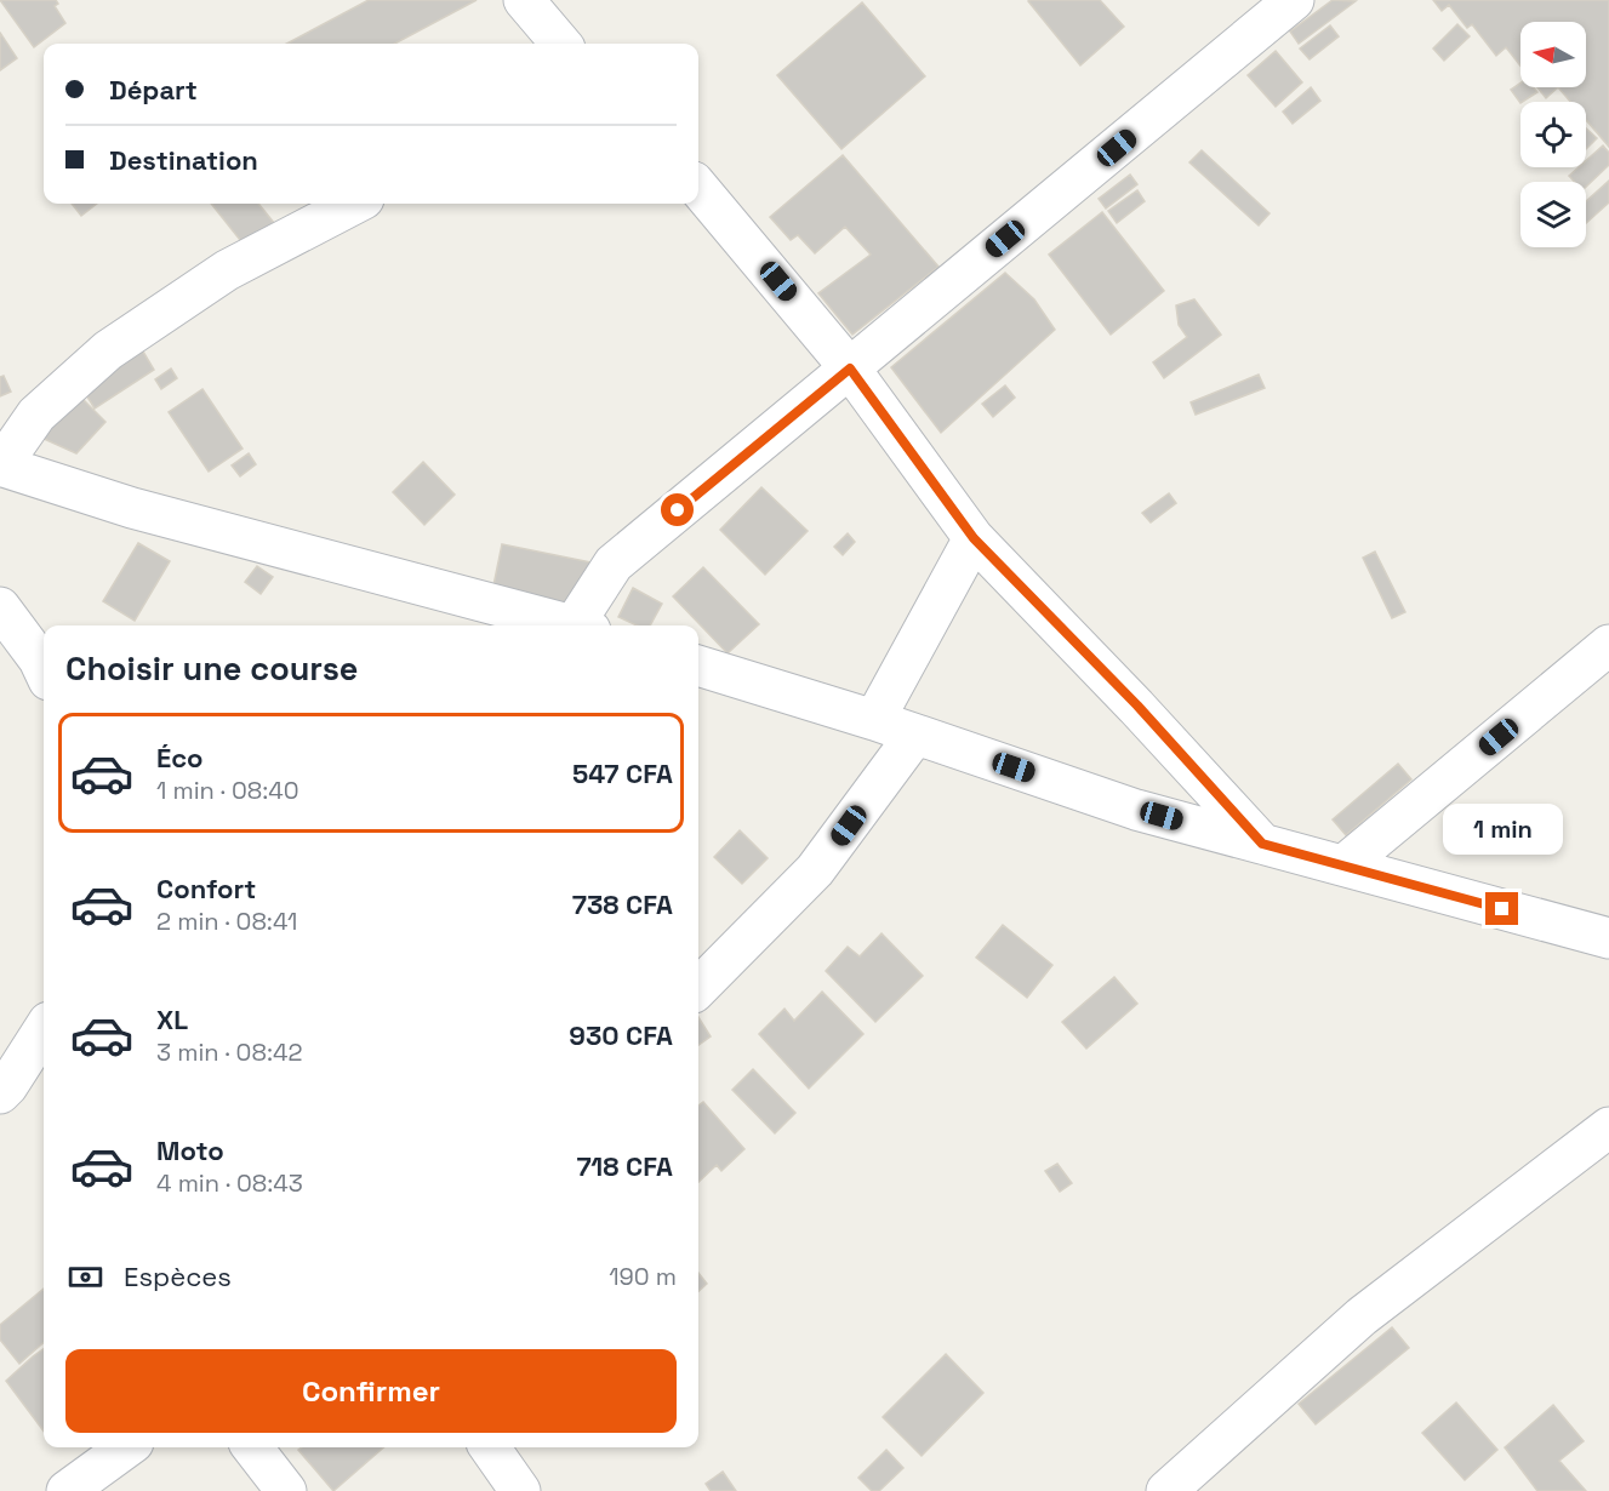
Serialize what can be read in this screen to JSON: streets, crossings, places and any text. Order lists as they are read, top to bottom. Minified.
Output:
{"north":"left","page":{"banner":["Départ","Destination"],"heading":"Choisir une course","list":[{"name":"Éco","note":"1 min · 08:40","value":"547 CFA"},{"name":"Confort","note":"2 min · 08:41","value":"738 CFA"},{"name":"XL","note":"3 min · 08:42","value":"930 CFA"},{"name":"Moto","note":"4 min · 08:43","value":"718 CFA"}],"bubble":"1 min","pay":["Espèces","190 m"],"buttons":"Confirmer"}}
